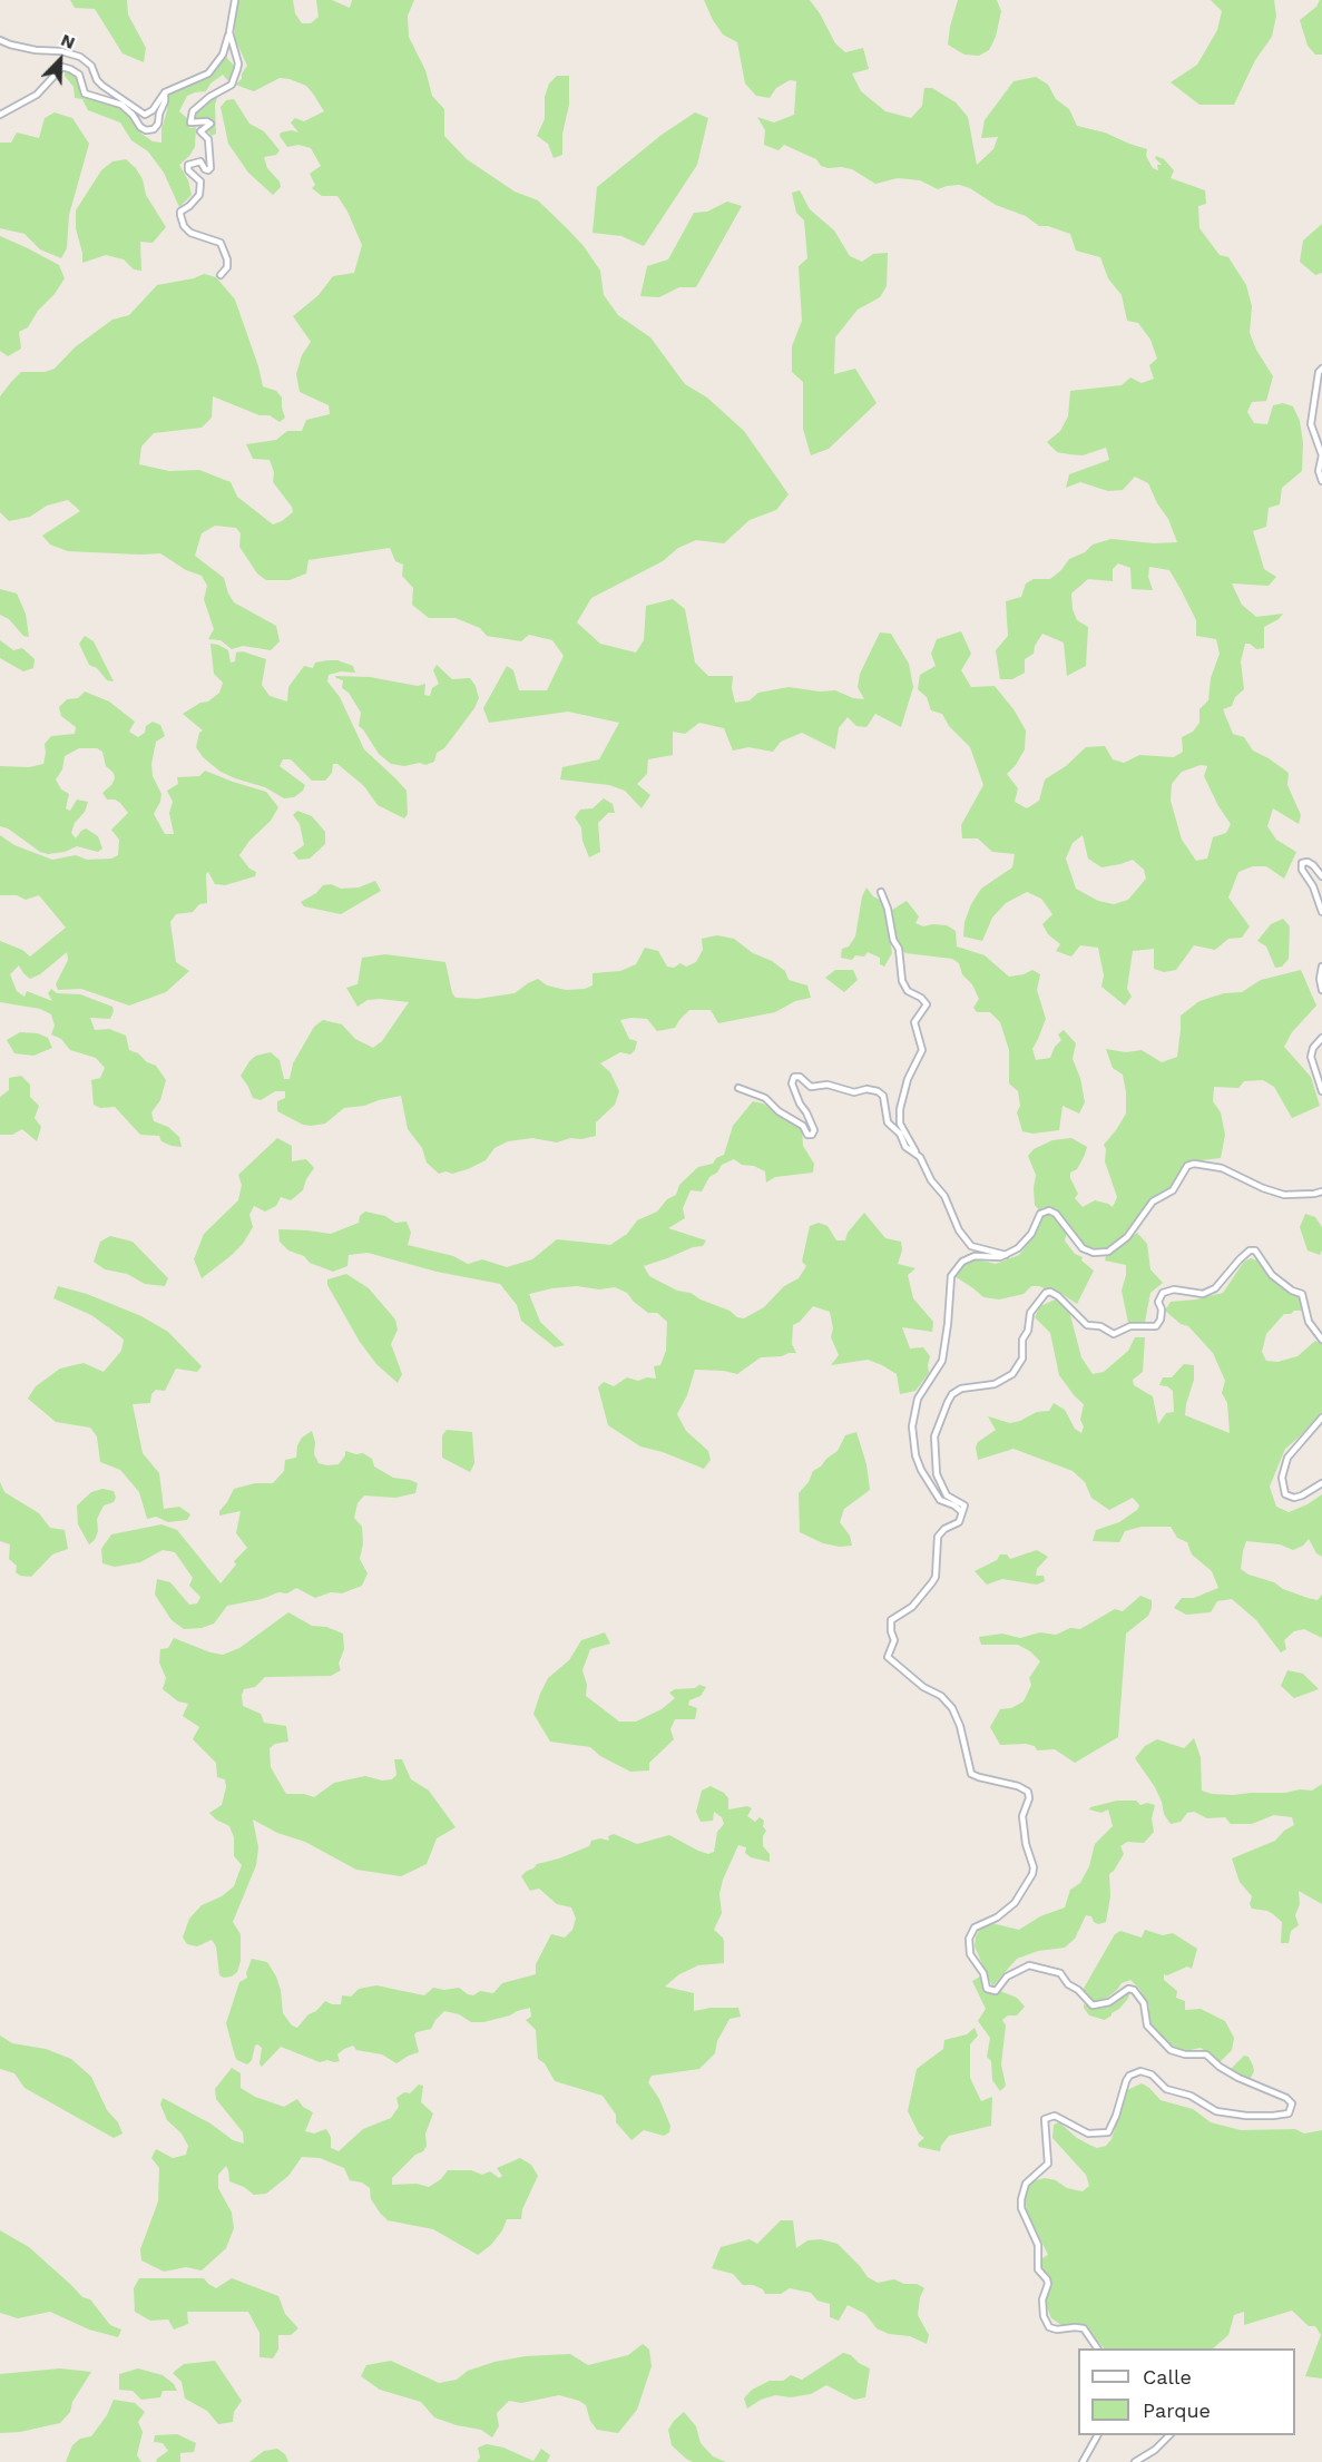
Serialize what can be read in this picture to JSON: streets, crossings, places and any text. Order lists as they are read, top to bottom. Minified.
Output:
{"legend":["Calle","Parque"],"north":"top right"}
